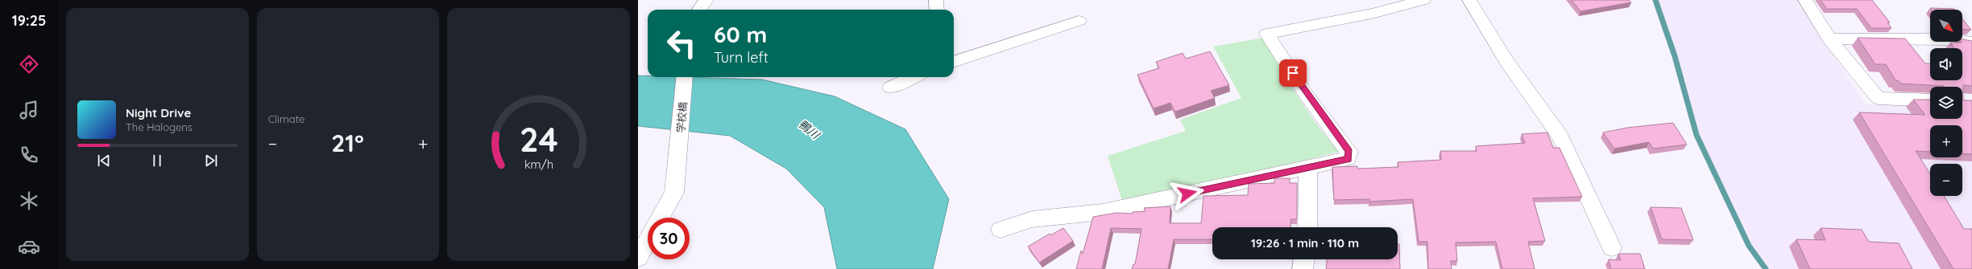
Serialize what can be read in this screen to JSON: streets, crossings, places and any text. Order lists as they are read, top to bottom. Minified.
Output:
{"streets":{"street":["学校橋"]},"water":["鴨川"],"north":"bottom right","page":{"tabs":"19:25","tile":"Climate","map_buttons":["+","−"],"turn":["60 m","Turn left"],"song":["Night Drive","The Halogens"],"heat":["−","21°","+"],"limit":"30","trip":"19:26 · 1 min · 110 m","gauge":["24","km/h"]}}
